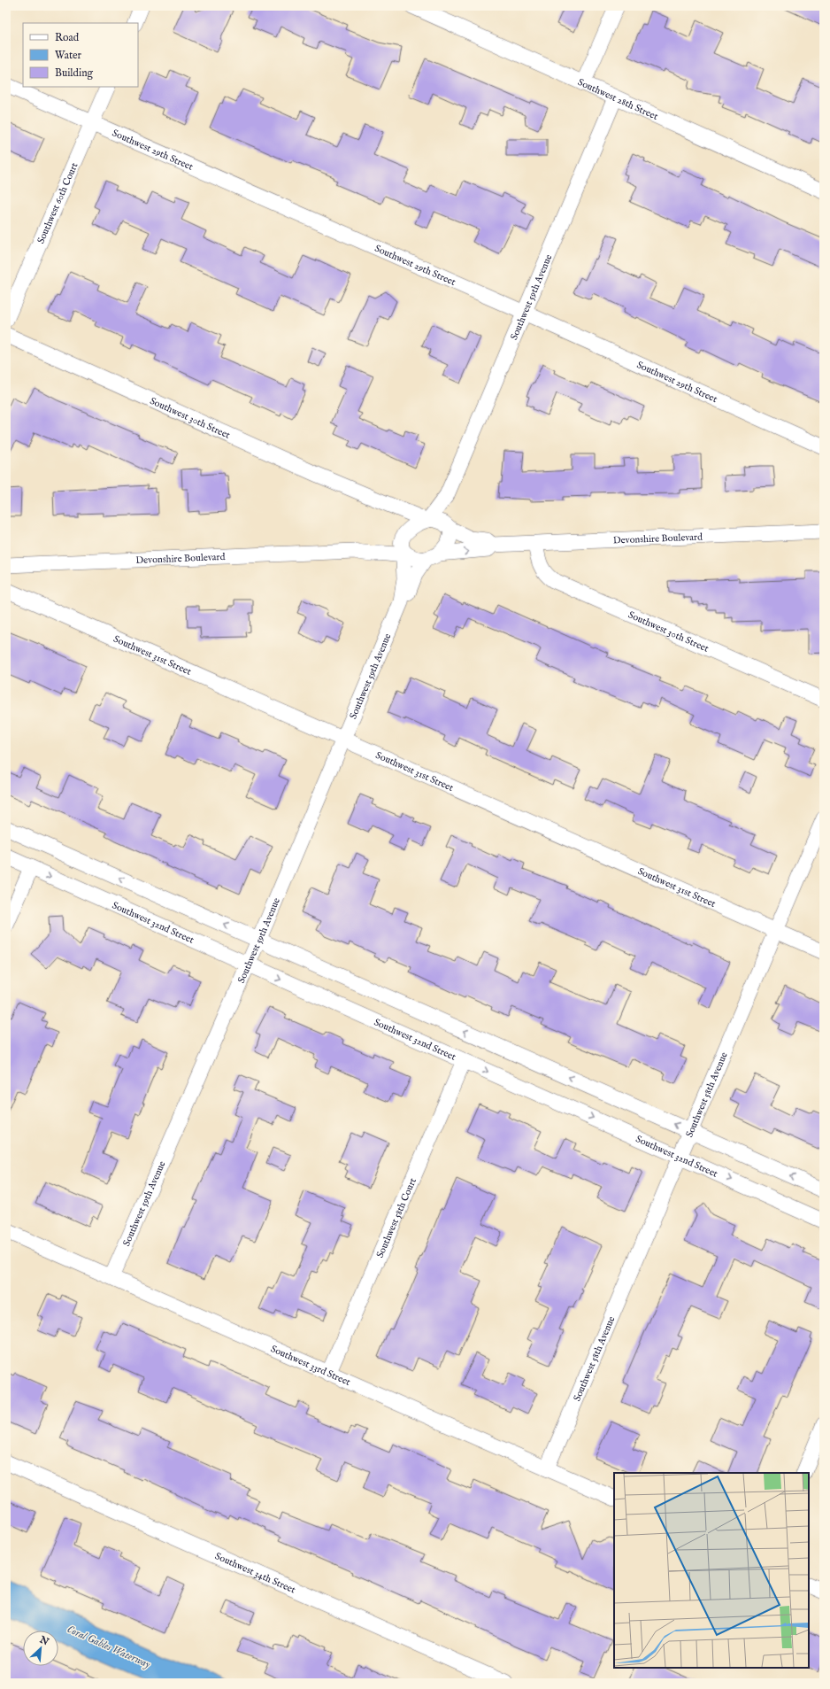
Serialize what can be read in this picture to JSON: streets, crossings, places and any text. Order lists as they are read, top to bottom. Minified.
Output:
{"streets":{"street":["Southwest 28th Street","Southwest 29th Street","Southwest 60th Court","Southwest 59th Avenue","Southwest 30th Street","Devonshire Boulevard","Southwest 31st Street","Southwest 32nd Street","Southwest 58th Avenue","Southwest 58th Court","Southwest 33rd Street","Southwest 34th Street"]},"crossings":[["Southwest 28th Street","Southwest 59th Avenue"],["Southwest 29th Street","Southwest 60th Court"],["Southwest 29th Street","Southwest 59th Avenue"],["Southwest 59th Avenue","Southwest 30th Street"],["Southwest 59th Avenue","Devonshire Boulevard"],["Southwest 59th Avenue","Southwest 31st Street"],["Southwest 59th Avenue","Southwest 32nd Street"],["Southwest 59th Avenue","Southwest 33rd Street"],["Southwest 30th Street","Devonshire Boulevard"],["Southwest 31st Street","Southwest 58th Avenue"],["Southwest 32nd Street","Southwest 58th Avenue"],["Southwest 32nd Street","Southwest 58th Court"],["Southwest 58th Avenue","Southwest 33rd Street"],["Southwest 58th Court","Southwest 33rd Street"]],"water":["Coral Gables Waterway"],"legend":["Road","Water","Building"],"north":"top right"}
